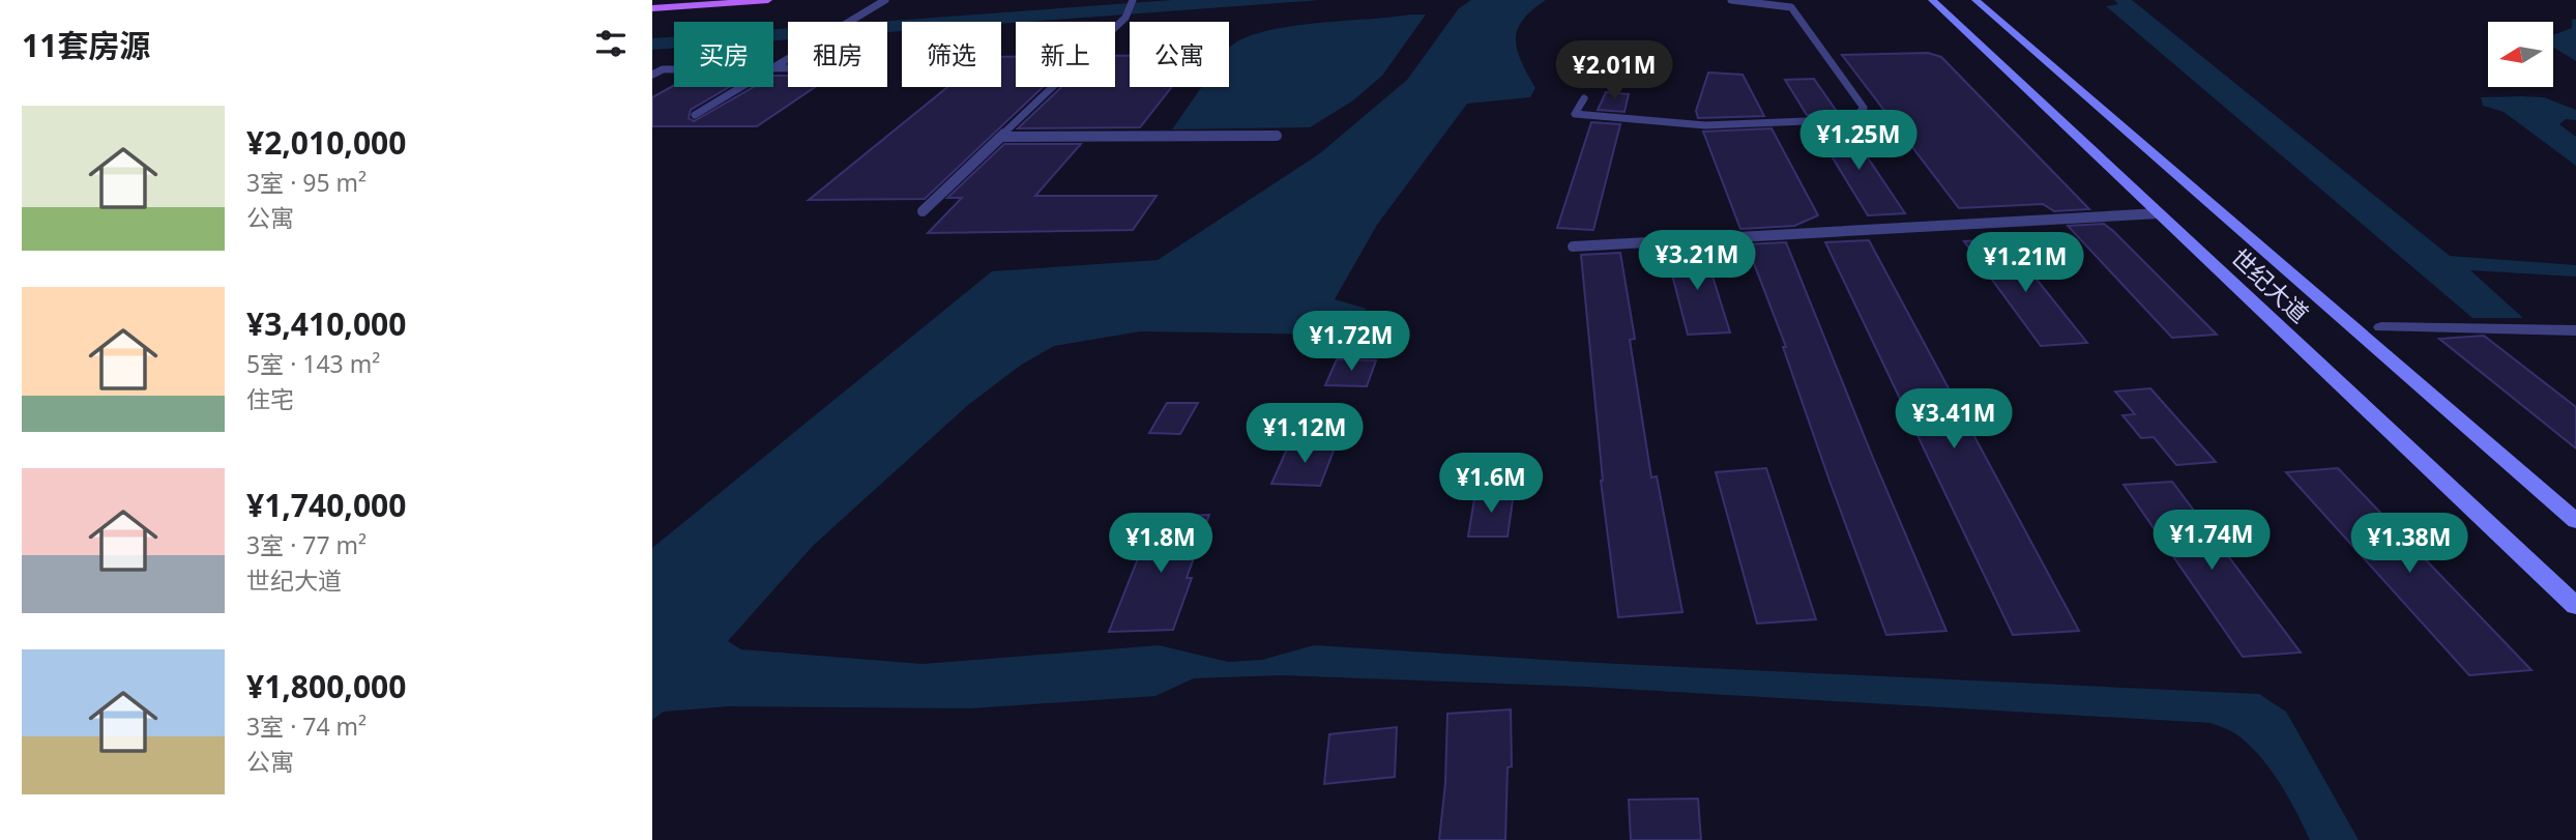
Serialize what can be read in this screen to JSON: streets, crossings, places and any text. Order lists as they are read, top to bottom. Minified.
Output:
{"streets":{"main road":["世纪大道"]},"north":"left","page":{"heading":"11套房源","chip":["买房","租房","筛选","新上","公寓"],"price":["¥2.01M","¥1.25M","¥3.21M","¥1.21M","¥1.72M","¥3.41M","¥1.12M","¥1.6M","¥1.74M","¥1.8M","¥1.38M"],"list":[{"name":"¥2,010,000","note":"3室 · 95 m² · 公寓"},{"name":"¥3,410,000","note":"5室 · 143 m² · 住宅"},{"name":"¥1,740,000","note":"3室 · 77 m² · 世纪大道"},{"name":"¥1,800,000","note":"3室 · 74 m² · 公寓"}]}}
